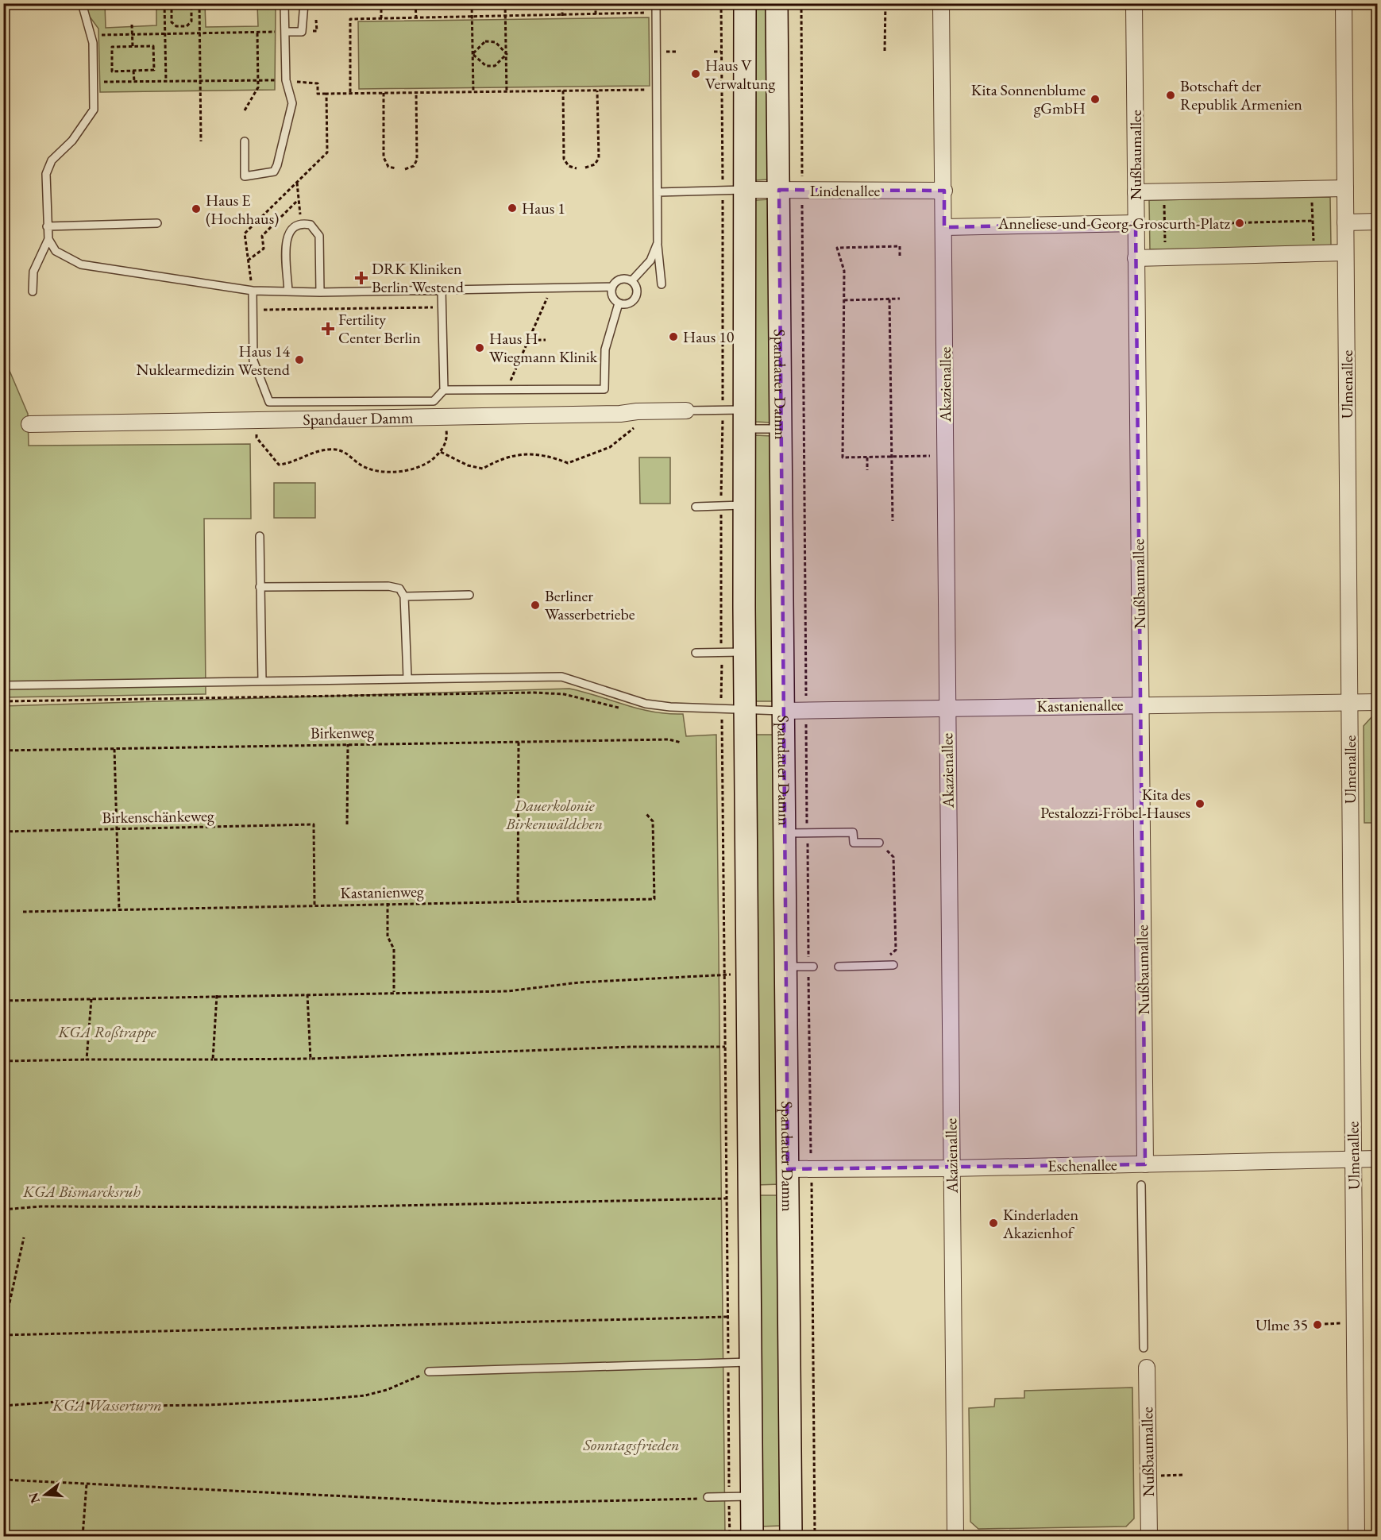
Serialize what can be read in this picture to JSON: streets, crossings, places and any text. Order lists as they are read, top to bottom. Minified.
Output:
{"streets":{"main road":["Spandauer Damm"],"street":["Nußbaumallee","Lindenallee","Akazienallee","Ulmenallee","Kastanienallee","Eschenallee"],"path":["Birkenweg","Birkenschänkeweg","Kastanienweg"]},"crossings":[["Nußbaumallee","Kastanienallee"],["Nußbaumallee","Eschenallee"],["Lindenallee","Spandauer Damm"],["Lindenallee","Akazienallee"],["Spandauer Damm","Kastanienallee"],["Spandauer Damm","Eschenallee"],["Akazienallee","Kastanienallee"],["Akazienallee","Eschenallee"],["Ulmenallee","Kastanienallee"],["Ulmenallee","Eschenallee"],["Birkenschänkeweg","Kastanienweg"]],"parks":["Dauerkolonie Birkenwäldchen","KGA Roßtrappe","KGA Bismarcksruh","KGA Wasserturm","Sonntagsfrieden"],"places":{"other":["Haus V Verwaltung","Botschaft der Republik Armenien","Kita Sonnenblume gGmbH","Haus 1","Haus E (Hochhaus)","Anneliese-und-Georg-Groscurth-Platz","Haus 10","Haus H Wiegmann Klinik","Haus 14 Nuklearmedizin Westend","Berliner Wasserbetriebe","Kita des Pestalozzi-Fröbel-Hauses","Kinderladen Akazienhof","Ulme 35"],"health":["DRK Kliniken Berlin Westend","Fertility Center Berlin"]},"north":"left"}
